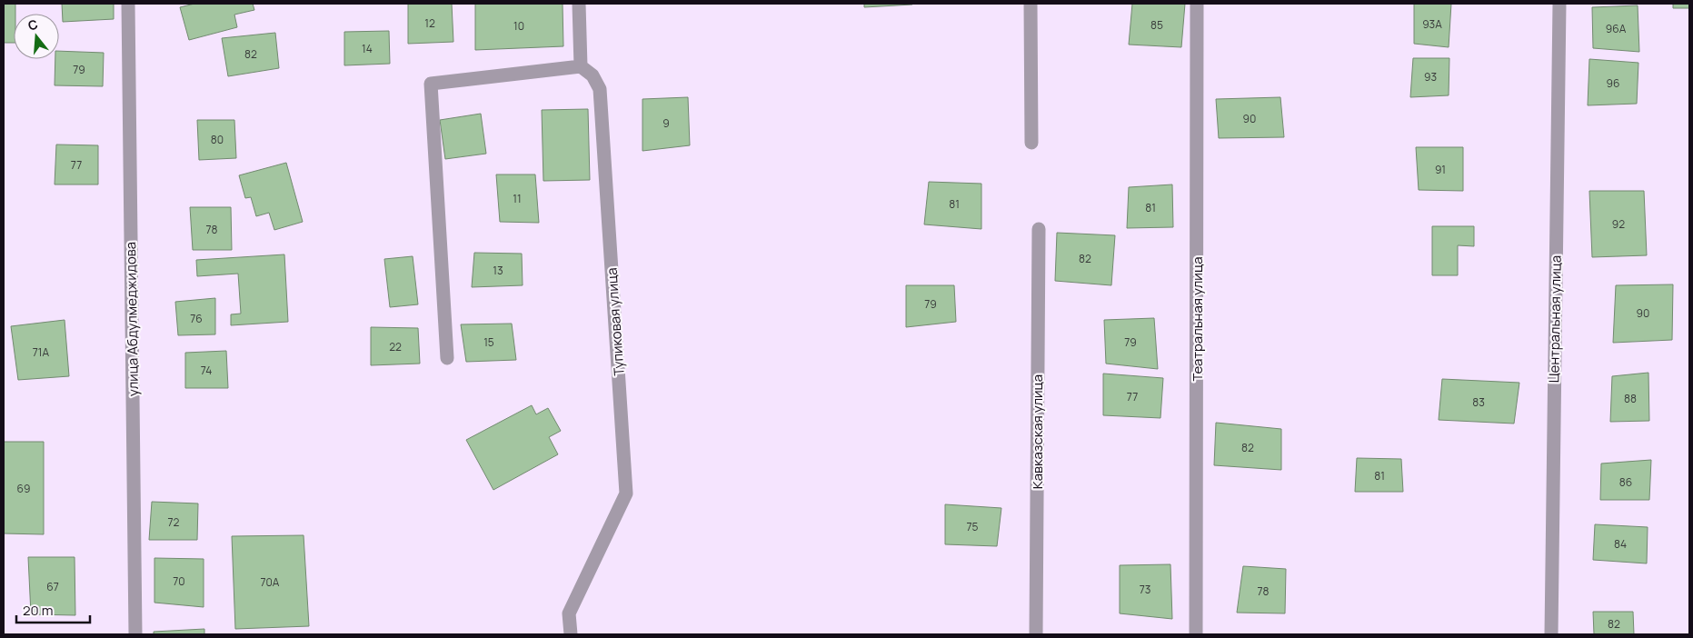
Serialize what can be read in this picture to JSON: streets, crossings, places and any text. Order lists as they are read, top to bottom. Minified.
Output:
{"streets":{"street":["улица Абдулмеджидова","Театральная улица","Центральная улица","Тупиковая улица","Кавказская улица"]},"house_numbers":["12","93А","85","10","96А","14","82","79","93","96","90","9","80","77","91","11","81","81","92","78","82","13","79","90","76","15","79","22","71А","74","77","88","83","82","81","86","69","72","75","84","70","70А","67","73","78","82"],"scale_bar":"20 m","north":"top"}
